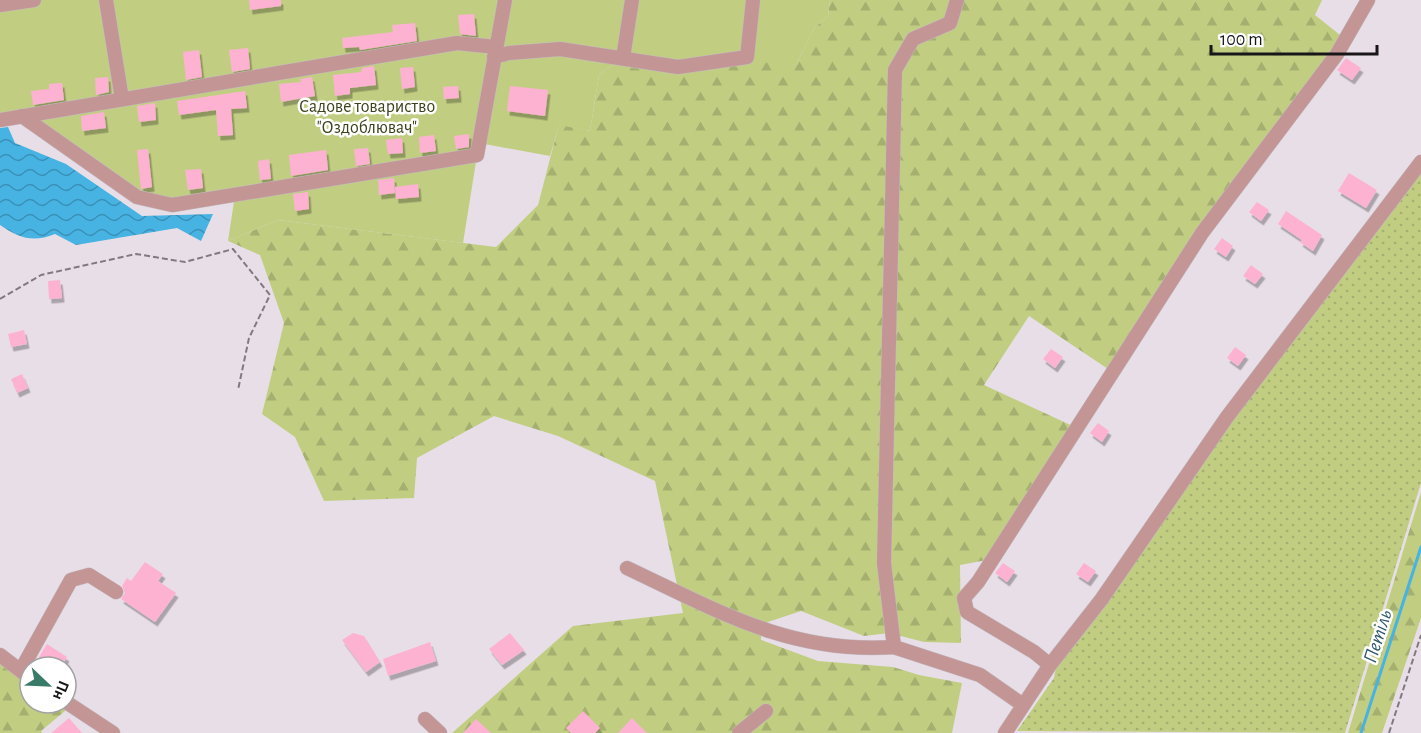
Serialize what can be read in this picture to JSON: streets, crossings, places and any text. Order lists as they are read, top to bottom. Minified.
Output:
{"water":["Петіль"],"parks":["Садове товариство \"Оздоблювач\""],"scale_bar":"100 m","north":"bottom right"}
